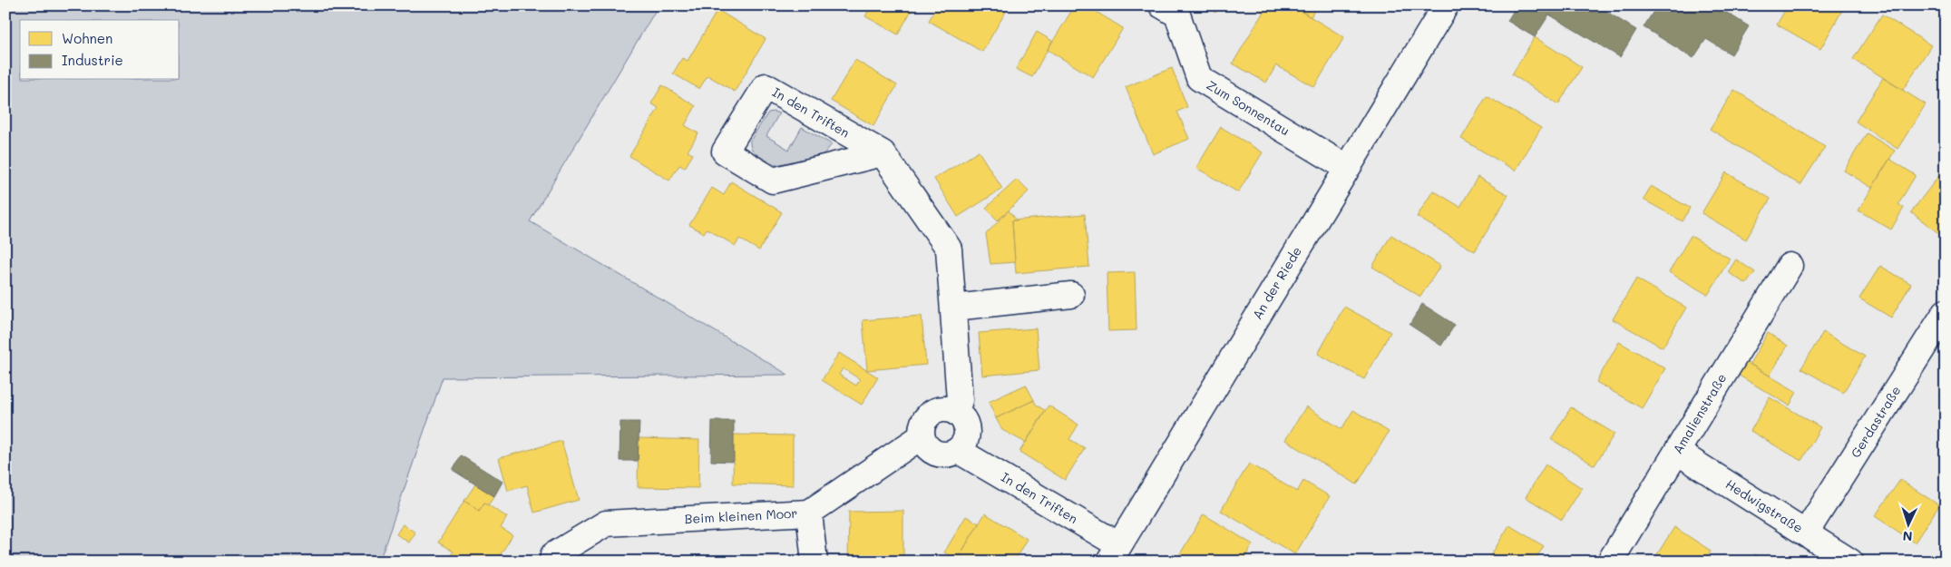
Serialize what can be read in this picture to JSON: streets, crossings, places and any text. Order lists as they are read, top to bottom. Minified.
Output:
{"streets":{"street":["Zum Sonnentau","In den Triften","An der Riede","Amalienstraße","Gerdastraße","Hedwigstraße","Beim kleinen Moor"]},"crossings":[["Zum Sonnentau","An der Riede"],["In den Triften","An der Riede"],["In den Triften","Beim kleinen Moor"],["Amalienstraße","Hedwigstraße"],["Gerdastraße","Hedwigstraße"]],"legend":["Wohnen","Industrie"],"north":"bottom"}
